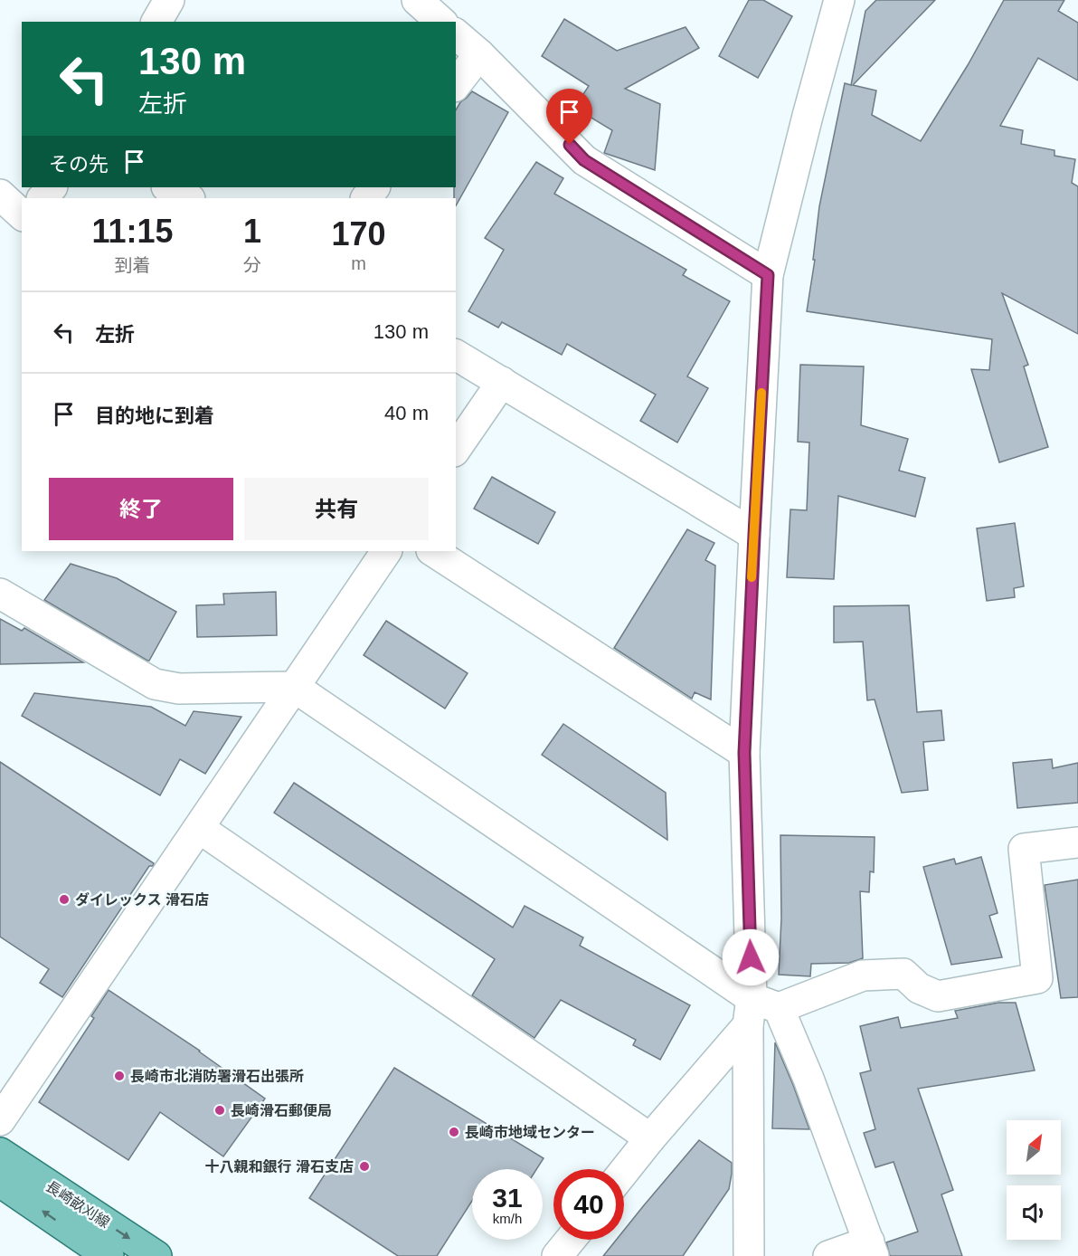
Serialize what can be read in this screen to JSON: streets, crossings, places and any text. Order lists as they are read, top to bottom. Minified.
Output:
{"streets":{"main road":["長崎畝刈線"]},"places":["ダイレックス 滑石店","長崎市北消防署滑石出張所","長崎滑石郵便局","長崎市地域センター","十八親和銀行 滑石支店"],"north":"top right","page":{"turn":["130 m","左折"],"then":"その先","eta":["11:15","到着","1","分","170","m"],"list":[{"name":"左折","value":"130 m"},{"name":"目的地に到着","value":"40 m"}],"buttons":["終了","共有"],"speed":"31 km/h","limit":"40"}}
